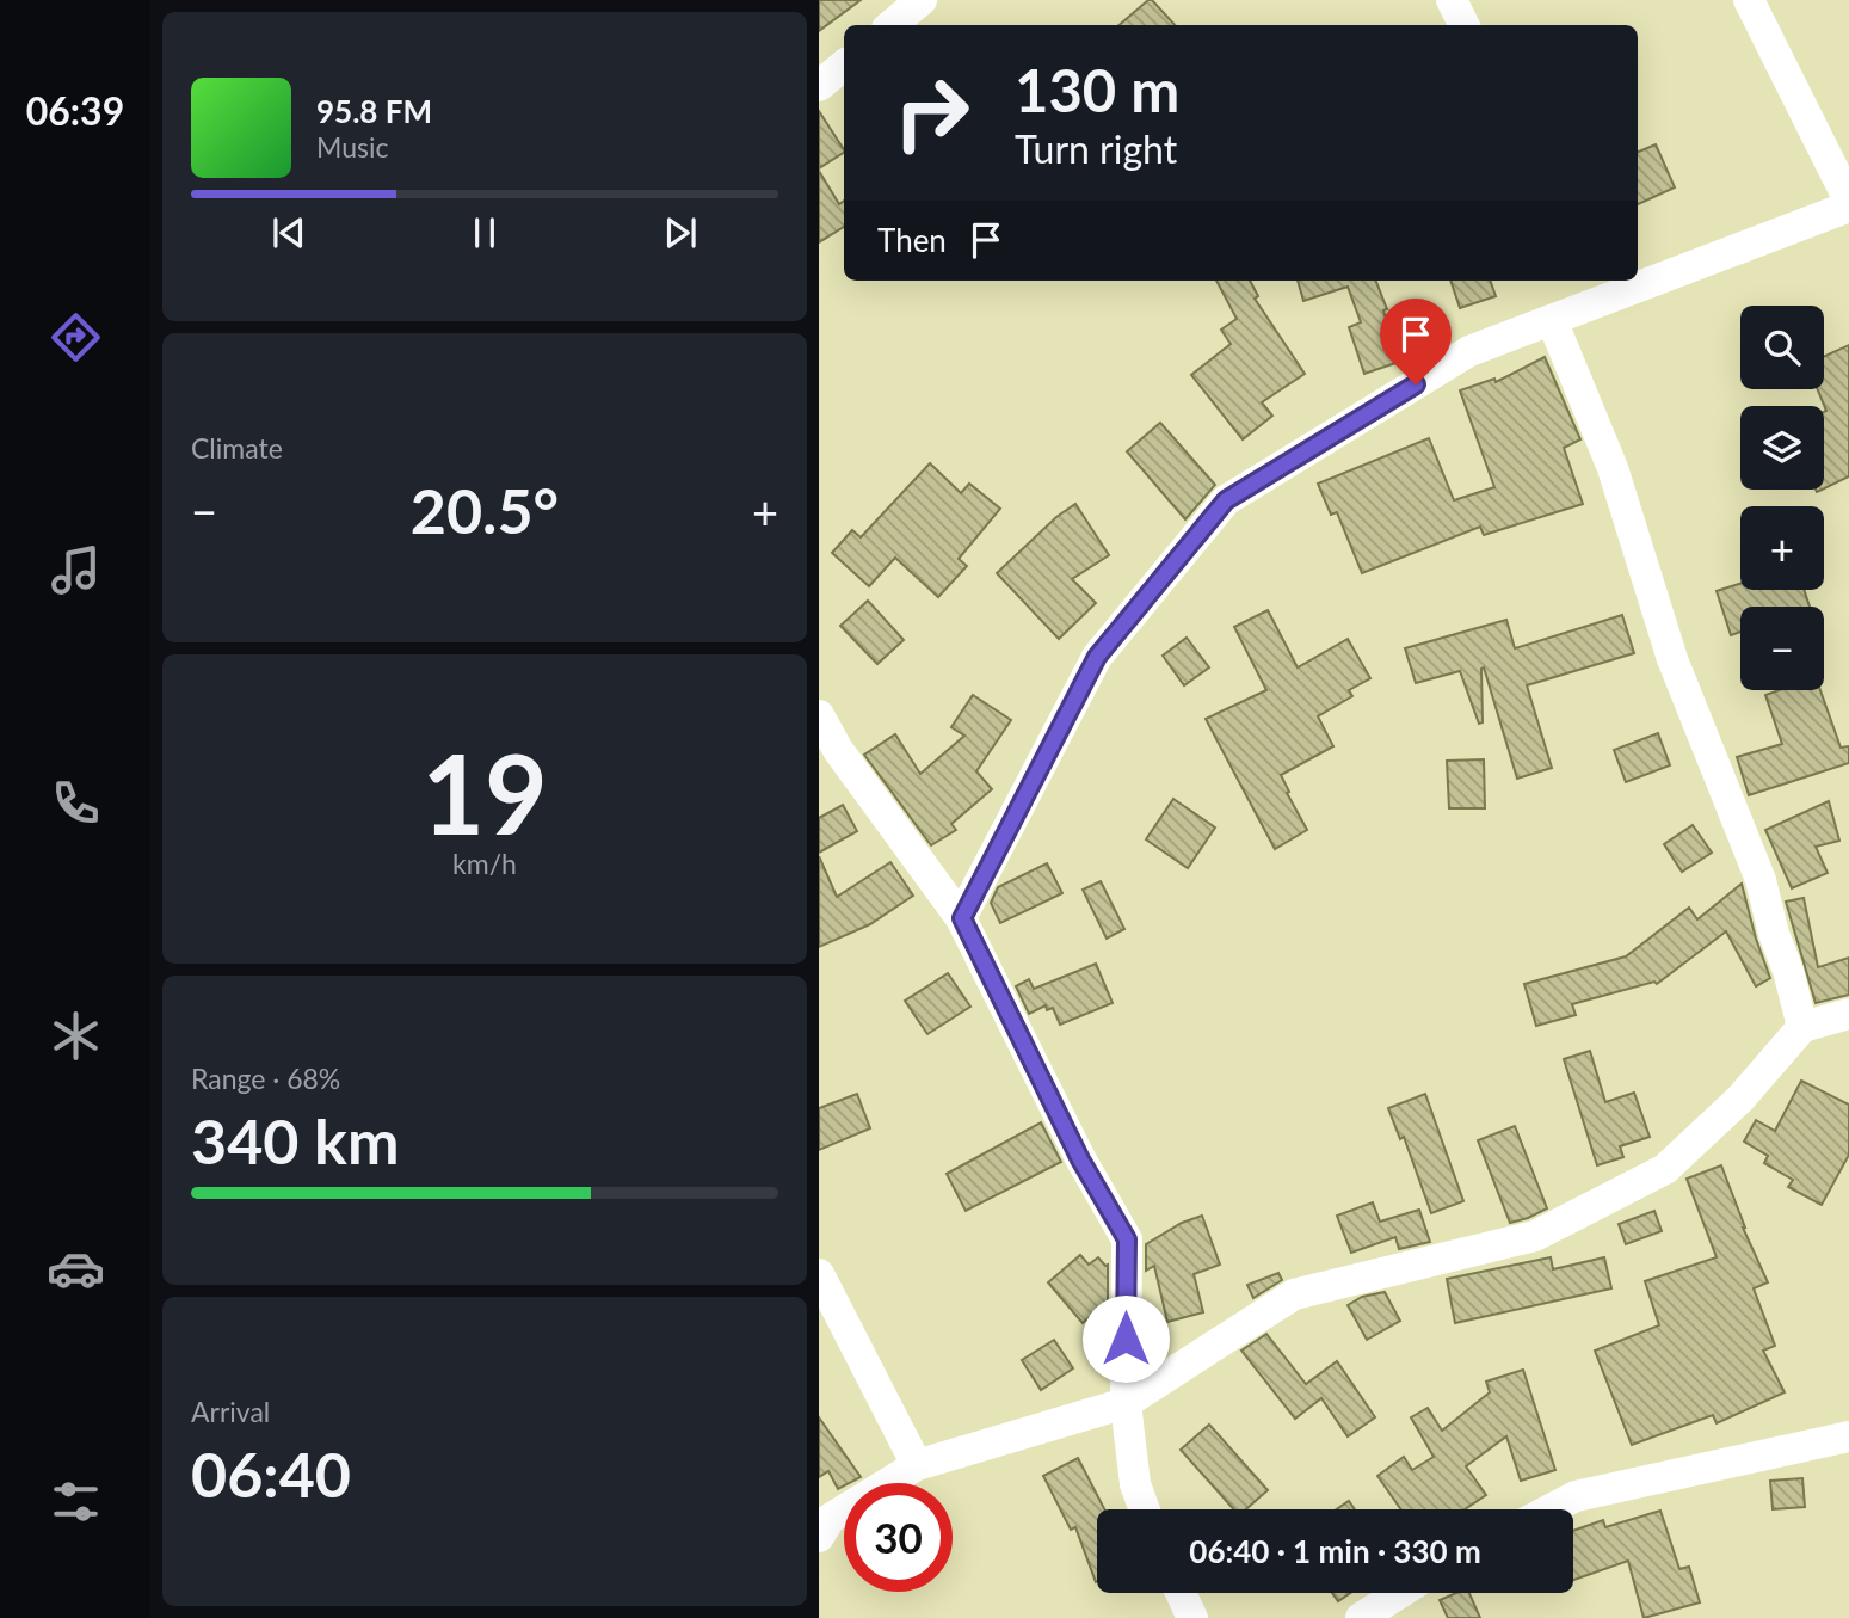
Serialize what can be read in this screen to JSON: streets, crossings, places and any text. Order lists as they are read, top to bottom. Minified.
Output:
{"page":{"tabs":"06:39","turn":["130 m","Turn right"],"song":["95.8 FM","Music"],"then":"Then","map_buttons":["+","−"],"tile":["Climate",["19","km/h"],["Range · 68%","340 km"],["Arrival","06:40"]],"heat":["−","20.5°","+"],"limit":"30","trip":"06:40 · 1 min · 330 m"}}
